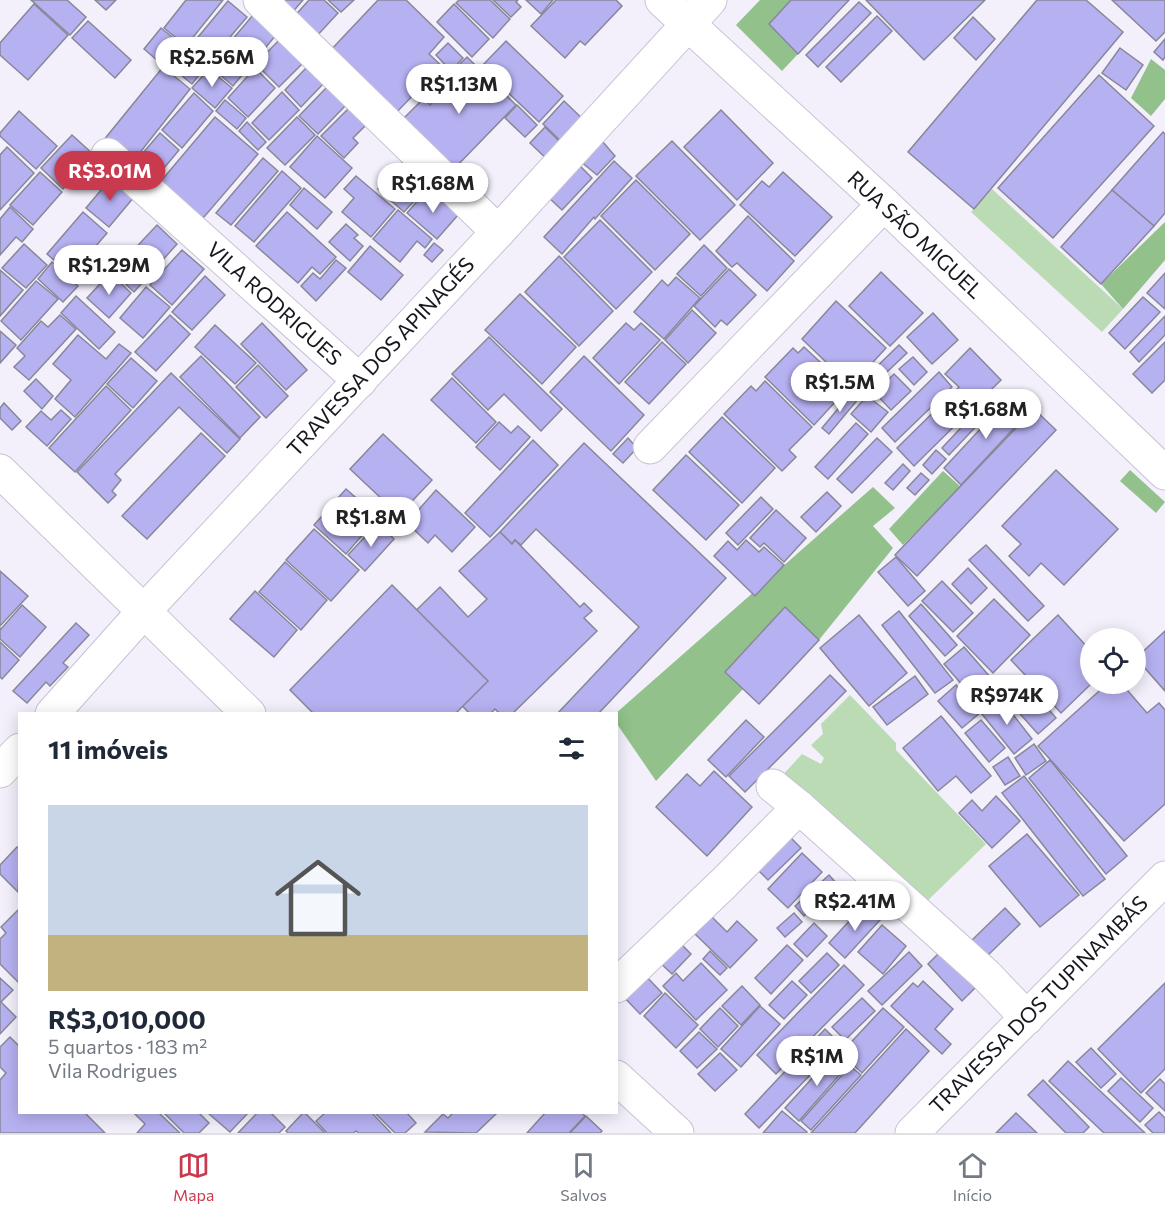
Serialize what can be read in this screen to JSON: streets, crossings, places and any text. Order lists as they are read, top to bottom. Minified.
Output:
{"streets":{"street":["RUA SÃO MIGUEL","VILA RODRIGUES","TRAVESSA DOS APINAGÉS","TRAVESSA DOS TUPINAMBÁS"]},"crossings":[["RUA SÃO MIGUEL","TRAVESSA DOS APINAGÉS"],["VILA RODRIGUES","TRAVESSA DOS APINAGÉS"]],"page":{"price":["R$2.56M","R$1.13M","R$3.01M","R$1.68M","R$1.29M","R$1.5M","R$1.68M","R$1.8M","R$974K","R$2.41M","R$1M"],"heading":"11 imóveis","list":[{"name":"R$3,010,000","note":"5 quartos · 183 m² · Vila Rodrigues"}],"tabs":["Mapa","Salvos","Início"]}}
